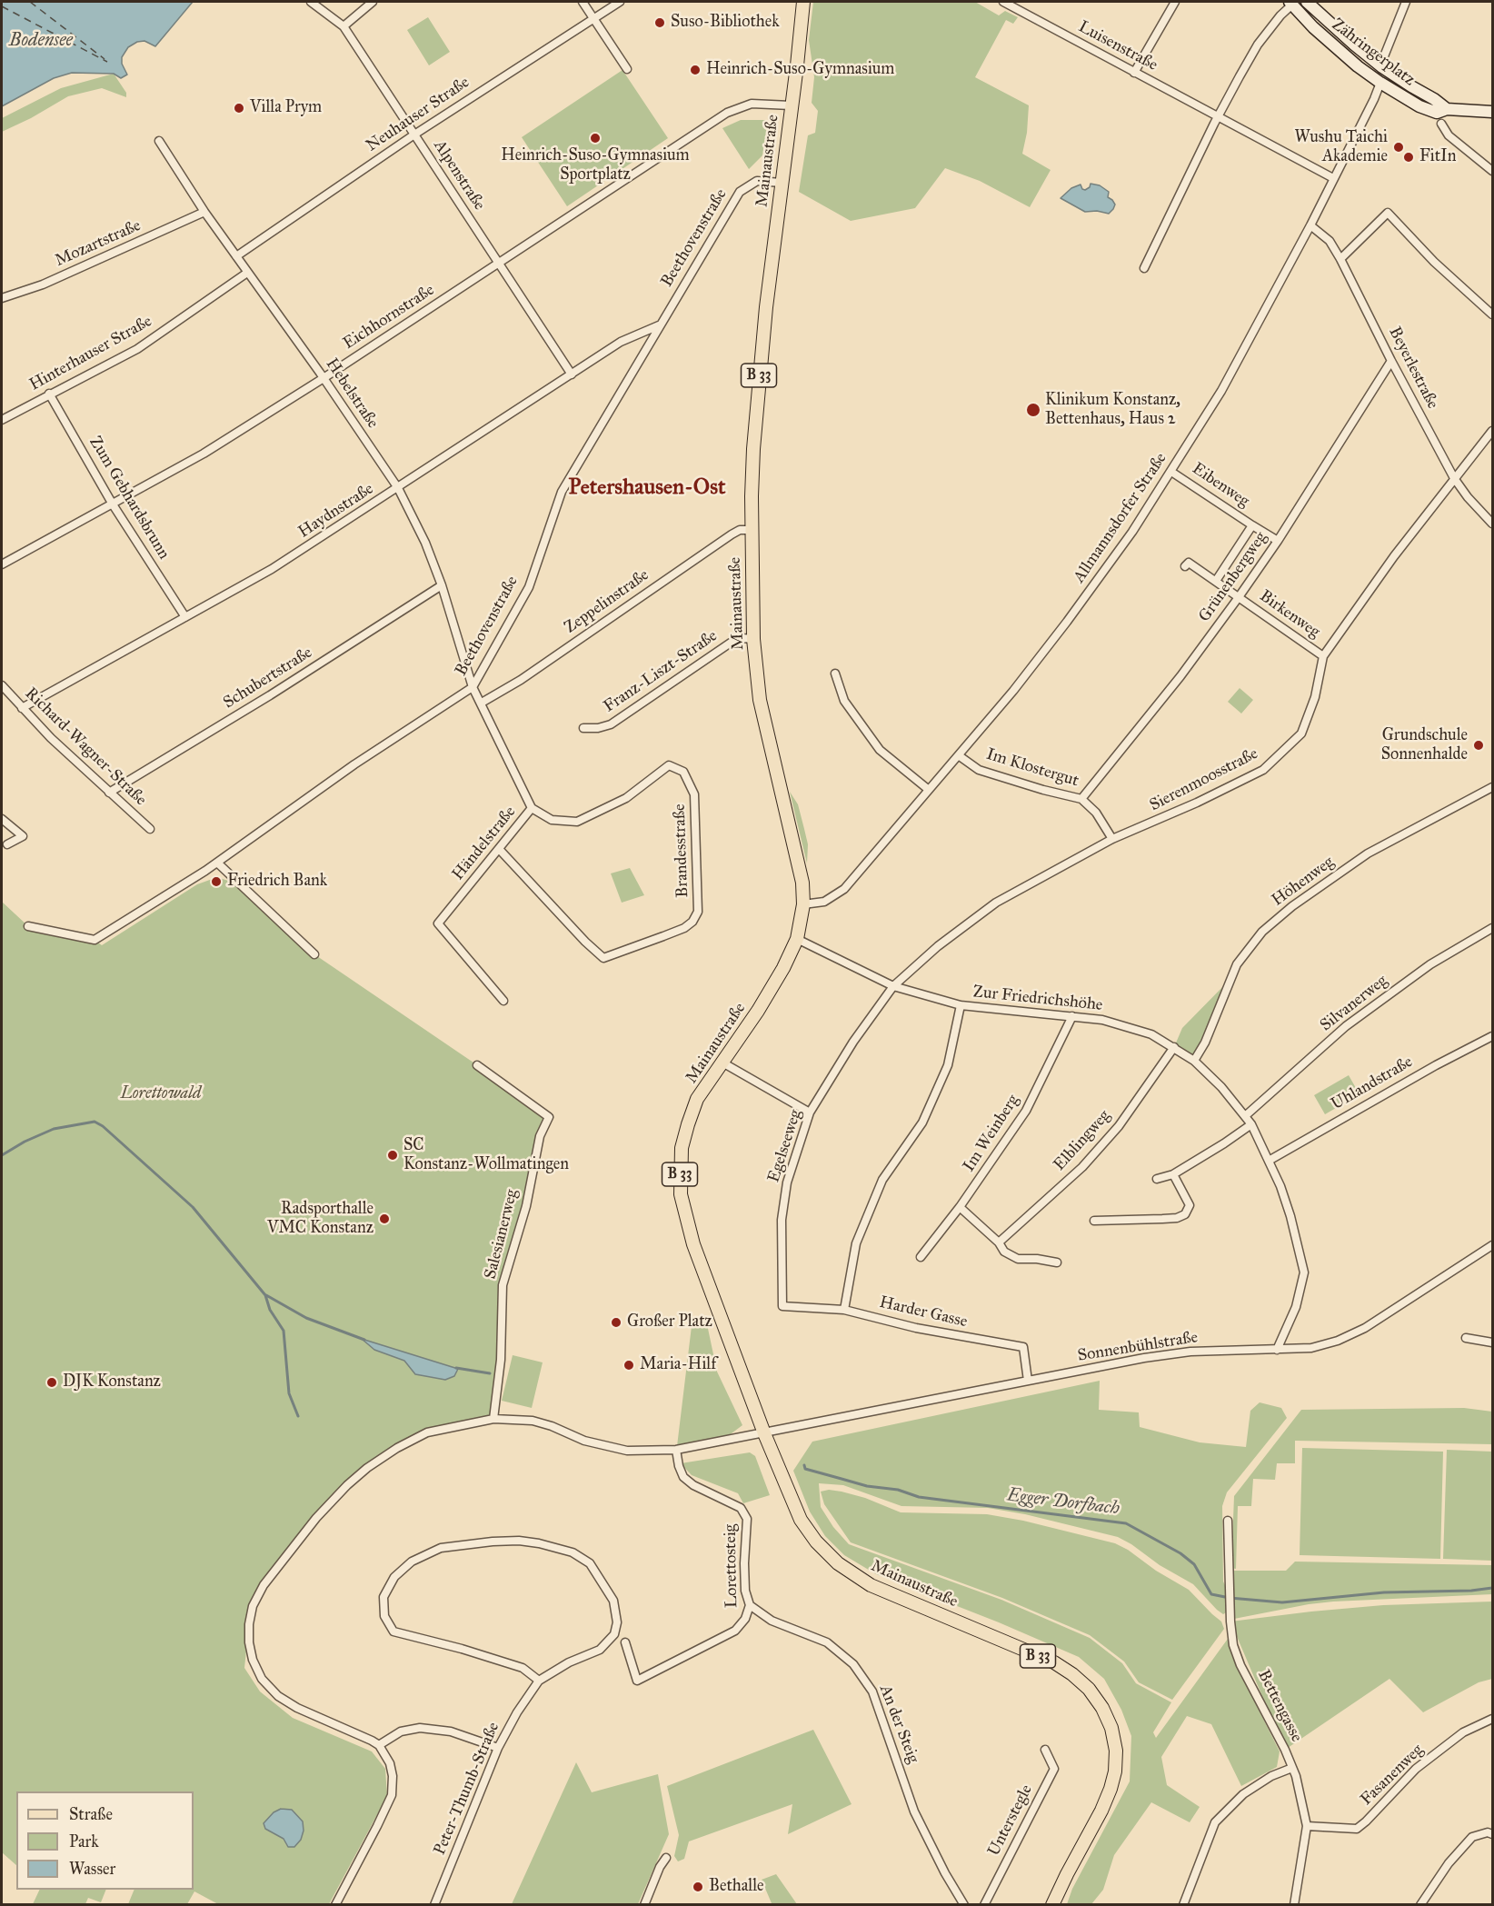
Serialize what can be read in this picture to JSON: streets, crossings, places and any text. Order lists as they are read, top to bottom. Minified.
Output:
{"streets":{"main road":["Zähringerplatz","Mainaustraße","B 33"],"street":["Luisenstraße","Neuhauser Straße","Alpenstraße","Beethovenstraße","Mozartstraße","Eichhornstraße","Hinterhauser Straße","Beyerlestraße","Hebelstraße","Eibenweg","Zum Gebhardsbrunn","Haydnstraße","Allmannsdorfer Straße","Grünenbergweg","Zeppelinstraße","Birkenweg","Franz-Liszt-Straße","Schubertstraße","Richard-Wagner-Straße","Im Klostergut","Sierenmoosstraße","Händelstraße","Brandesstraße","Höhenweg","Zur Friedrichshöhe","Silvanerweg","Uhlandstraße","Im Weinberg","Elblingweg","Egelseeweg","Salesianerweg","Harder Gasse","Sonnenbühlstraße","Lorettosteig","Bettengasse","An der Steig","Fasanenweg","Peter-Thumb-Straße","Unterstegle"]},"crossings":[["Luisenstraße","Allmannsdorfer Straße"],["Zähringerplatz","Allmannsdorfer Straße"],["Neuhauser Straße","Alpenstraße"],["Neuhauser Straße","Hebelstraße"],["Mainaustraße","Beethovenstraße"],["Mainaustraße","Eichhornstraße"],["Mainaustraße","Allmannsdorfer Straße"],["Mainaustraße","Zeppelinstraße"],["Mainaustraße","Franz-Liszt-Straße"],["Mainaustraße","Zur Friedrichshöhe"],["Mainaustraße","Sonnenbühlstraße"],["Alpenstraße","Eichhornstraße"],["Alpenstraße","Haydnstraße"],["Beethovenstraße","Hebelstraße"],["Beethovenstraße","Haydnstraße"],["Beethovenstraße","Händelstraße"],["Mozartstraße","Hebelstraße"],["Eichhornstraße","Hebelstraße"],["Eichhornstraße","Zum Gebhardsbrunn"],["Hinterhauser Straße","Hebelstraße"],["Hinterhauser Straße","Zum Gebhardsbrunn"],["Beyerlestraße","Allmannsdorfer Straße"],["Beyerlestraße","Grünenbergweg"],["Beyerlestraße","Sierenmoosstraße"],["Hebelstraße","Haydnstraße"],["Hebelstraße","Schubertstraße"],["Hebelstraße","Händelstraße"],["Eibenweg","Allmannsdorfer Straße"],["Eibenweg","Grünenbergweg"],["Zum Gebhardsbrunn","Haydnstraße"],["Haydnstraße","Richard-Wagner-Straße"],["Allmannsdorfer Straße","Im Klostergut"],["Grünenbergweg","Birkenweg"],["Grünenbergweg","Im Klostergut"],["Zeppelinstraße","Händelstraße"],["Birkenweg","Sierenmoosstraße"],["Schubertstraße","Richard-Wagner-Straße"],["Im Klostergut","Sierenmoosstraße"],["Sierenmoosstraße","Zur Friedrichshöhe"],["Sierenmoosstraße","Egelseeweg"],["Händelstraße","Brandesstraße"],["Höhenweg","Zur Friedrichshöhe"],["Zur Friedrichshöhe","Silvanerweg"],["Zur Friedrichshöhe","Uhlandstraße"],["Zur Friedrichshöhe","Im Weinberg"],["Zur Friedrichshöhe","Elblingweg"],["Zur Friedrichshöhe","Egelseeweg"],["Zur Friedrichshöhe","Sonnenbühlstraße"],["Egelseeweg","Harder Gasse"],["Salesianerweg","Sonnenbühlstraße"],["Harder Gasse","Sonnenbühlstraße"],["Sonnenbühlstraße","Lorettosteig"],["Lorettosteig","An der Steig"],["Bettengasse","Fasanenweg"]],"districts":["Petershausen-Ost"],"water":["Bodensee","Egger Dorfbach"],"parks":["Lorettowald"],"places":["Suso-Bibliothek","Heinrich-Suso-Gymnasium","Villa Prym","Heinrich-Suso-Gymnasium Sportplatz","Wushu Taichi Akademie","FitIn","Klinikum Konstanz, Bettenhaus, Haus 2","Grundschule Sonnenhalde","Friedrich Bank","SC Konstanz-Wollmatingen","Radsporthalle VMC Konstanz","Großer Platz","Maria-Hilf","DJK Konstanz","Bethalle"],"legend":["Straße","Park","Wasser"]}
